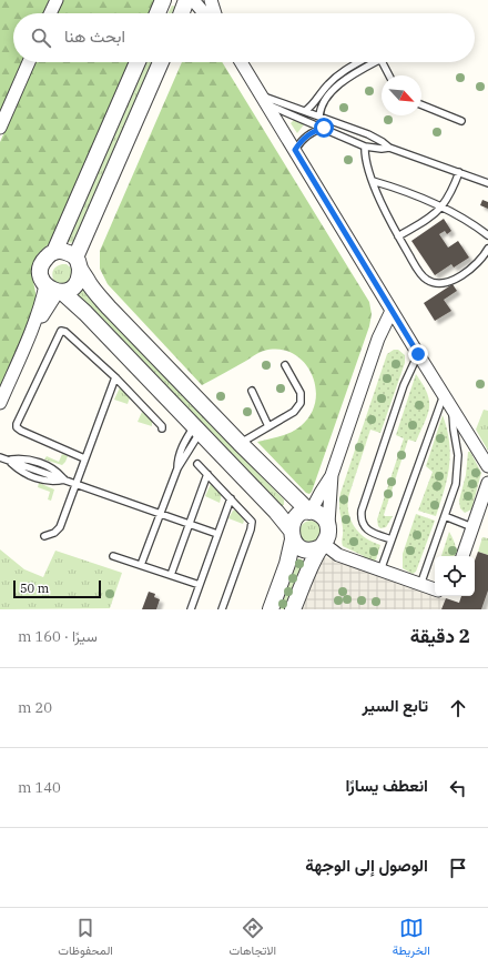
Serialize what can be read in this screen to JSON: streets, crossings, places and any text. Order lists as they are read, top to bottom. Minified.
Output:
{"scale_bar":"50 m","north":"bottom right","page":{"search":"ابحث هنا","scale":"50 m","heading":["2 دقيقة","سيرًا · 160 m"],"list":[["تابع السير","20 m"],["انعطف يسارًا","140 m"],"الوصول إلى الوجهة"],"nav":["الخريطة","الاتجاهات","المحفوظات"]}}
